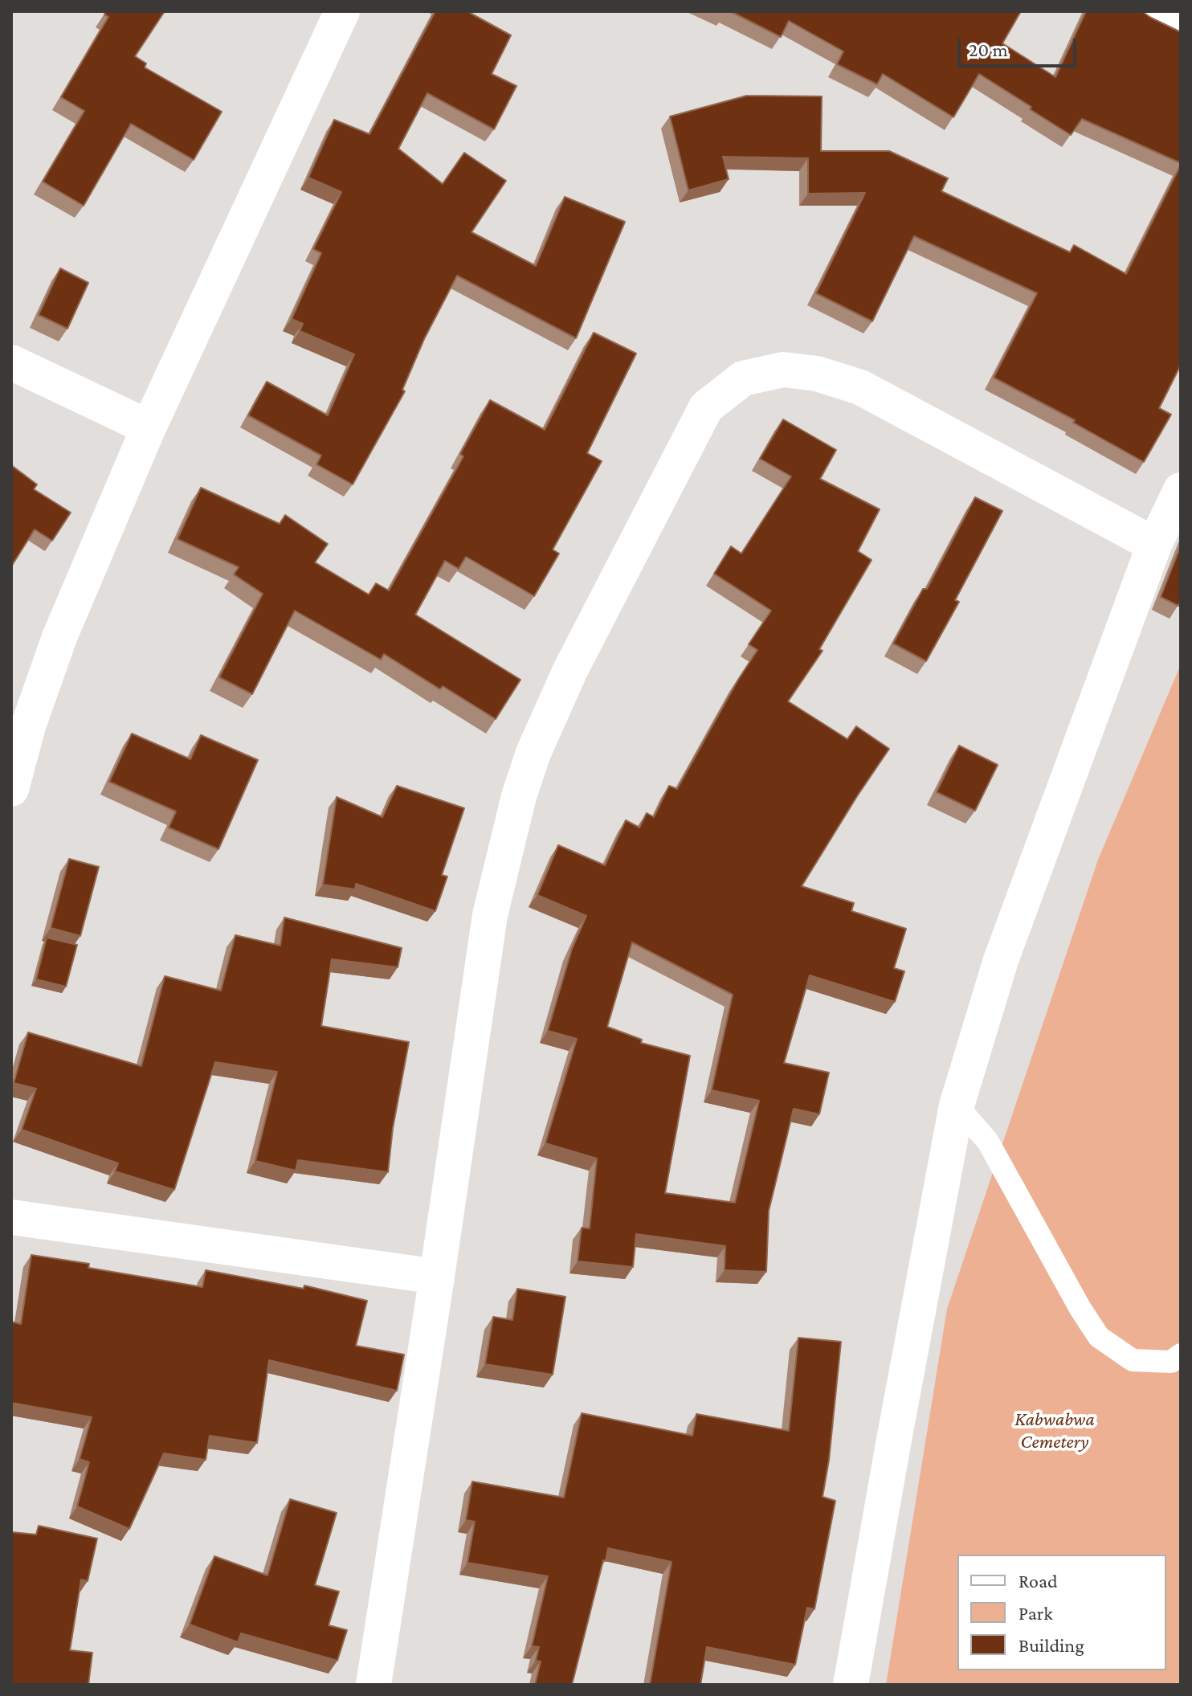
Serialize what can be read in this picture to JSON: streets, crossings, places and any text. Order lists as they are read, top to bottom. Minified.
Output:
{"parks":["Kabwabwa Cemetery"],"legend":["Road","Park","Building"],"scale_bar":"20 m"}
